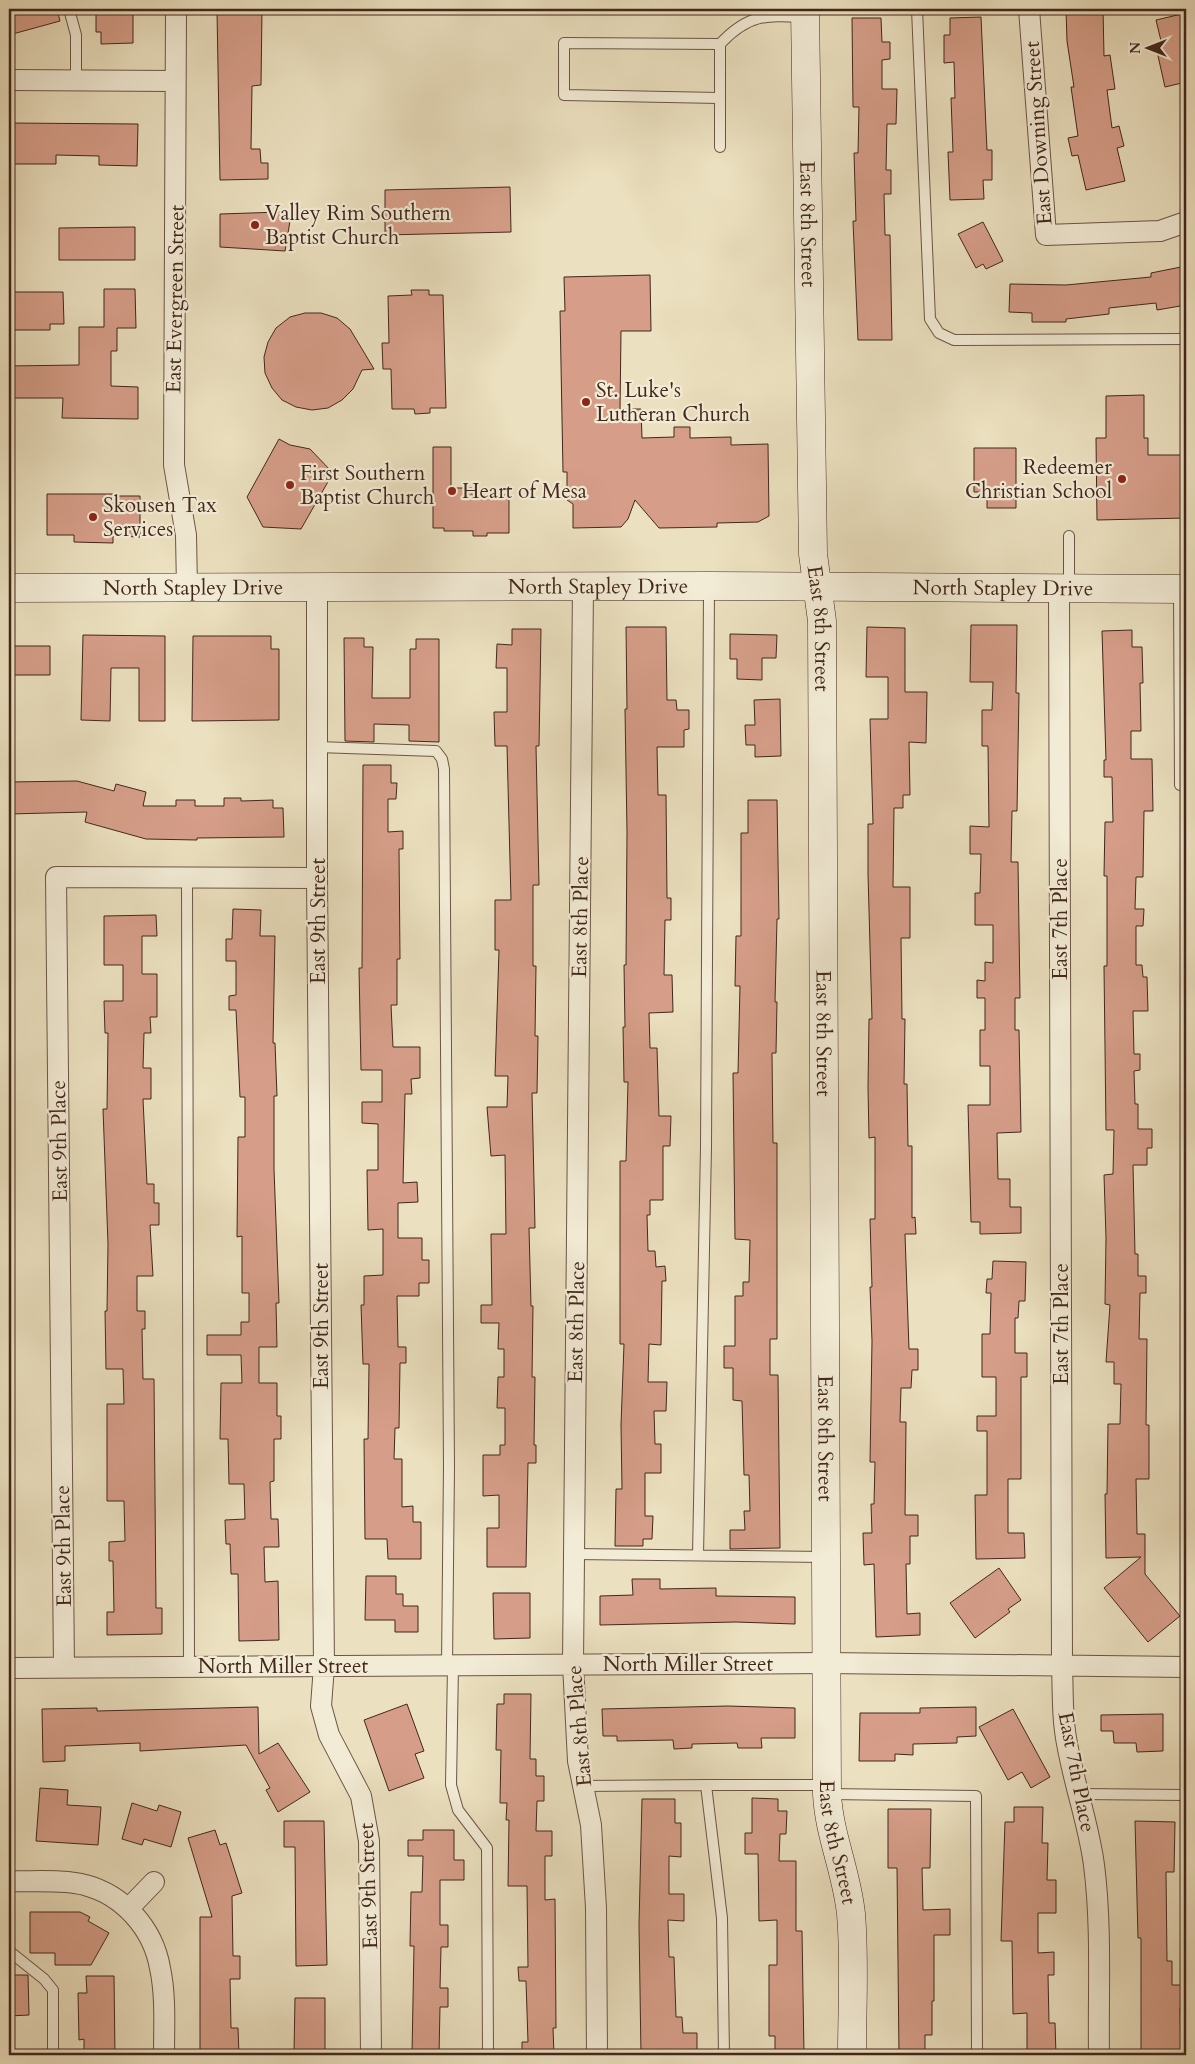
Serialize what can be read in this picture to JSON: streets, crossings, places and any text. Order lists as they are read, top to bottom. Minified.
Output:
{"streets":{"street":["East Downing Street","East 8th Street","East Evergreen Street","North Stapley Drive","East 8th Place","East 7th Place","East 9th Street","East 9th Place","North Miller Street"]},"crossings":[["East 8th Street","North Stapley Drive"],["East 8th Street","North Miller Street"],["East Evergreen Street","North Stapley Drive"],["North Stapley Drive","East 8th Place"],["North Stapley Drive","East 7th Place"],["North Stapley Drive","East 9th Street"],["East 8th Place","North Miller Street"],["East 7th Place","North Miller Street"],["East 9th Street","East 9th Place"],["East 9th Street","North Miller Street"],["East 9th Place","North Miller Street"]],"places":["Valley Rim Southern Baptist Church","St. Luke's Lutheran Church","Redeemer Christian School","First Southern Baptist Church","Heart of Mesa","Skousen Tax Services"],"north":"left"}
